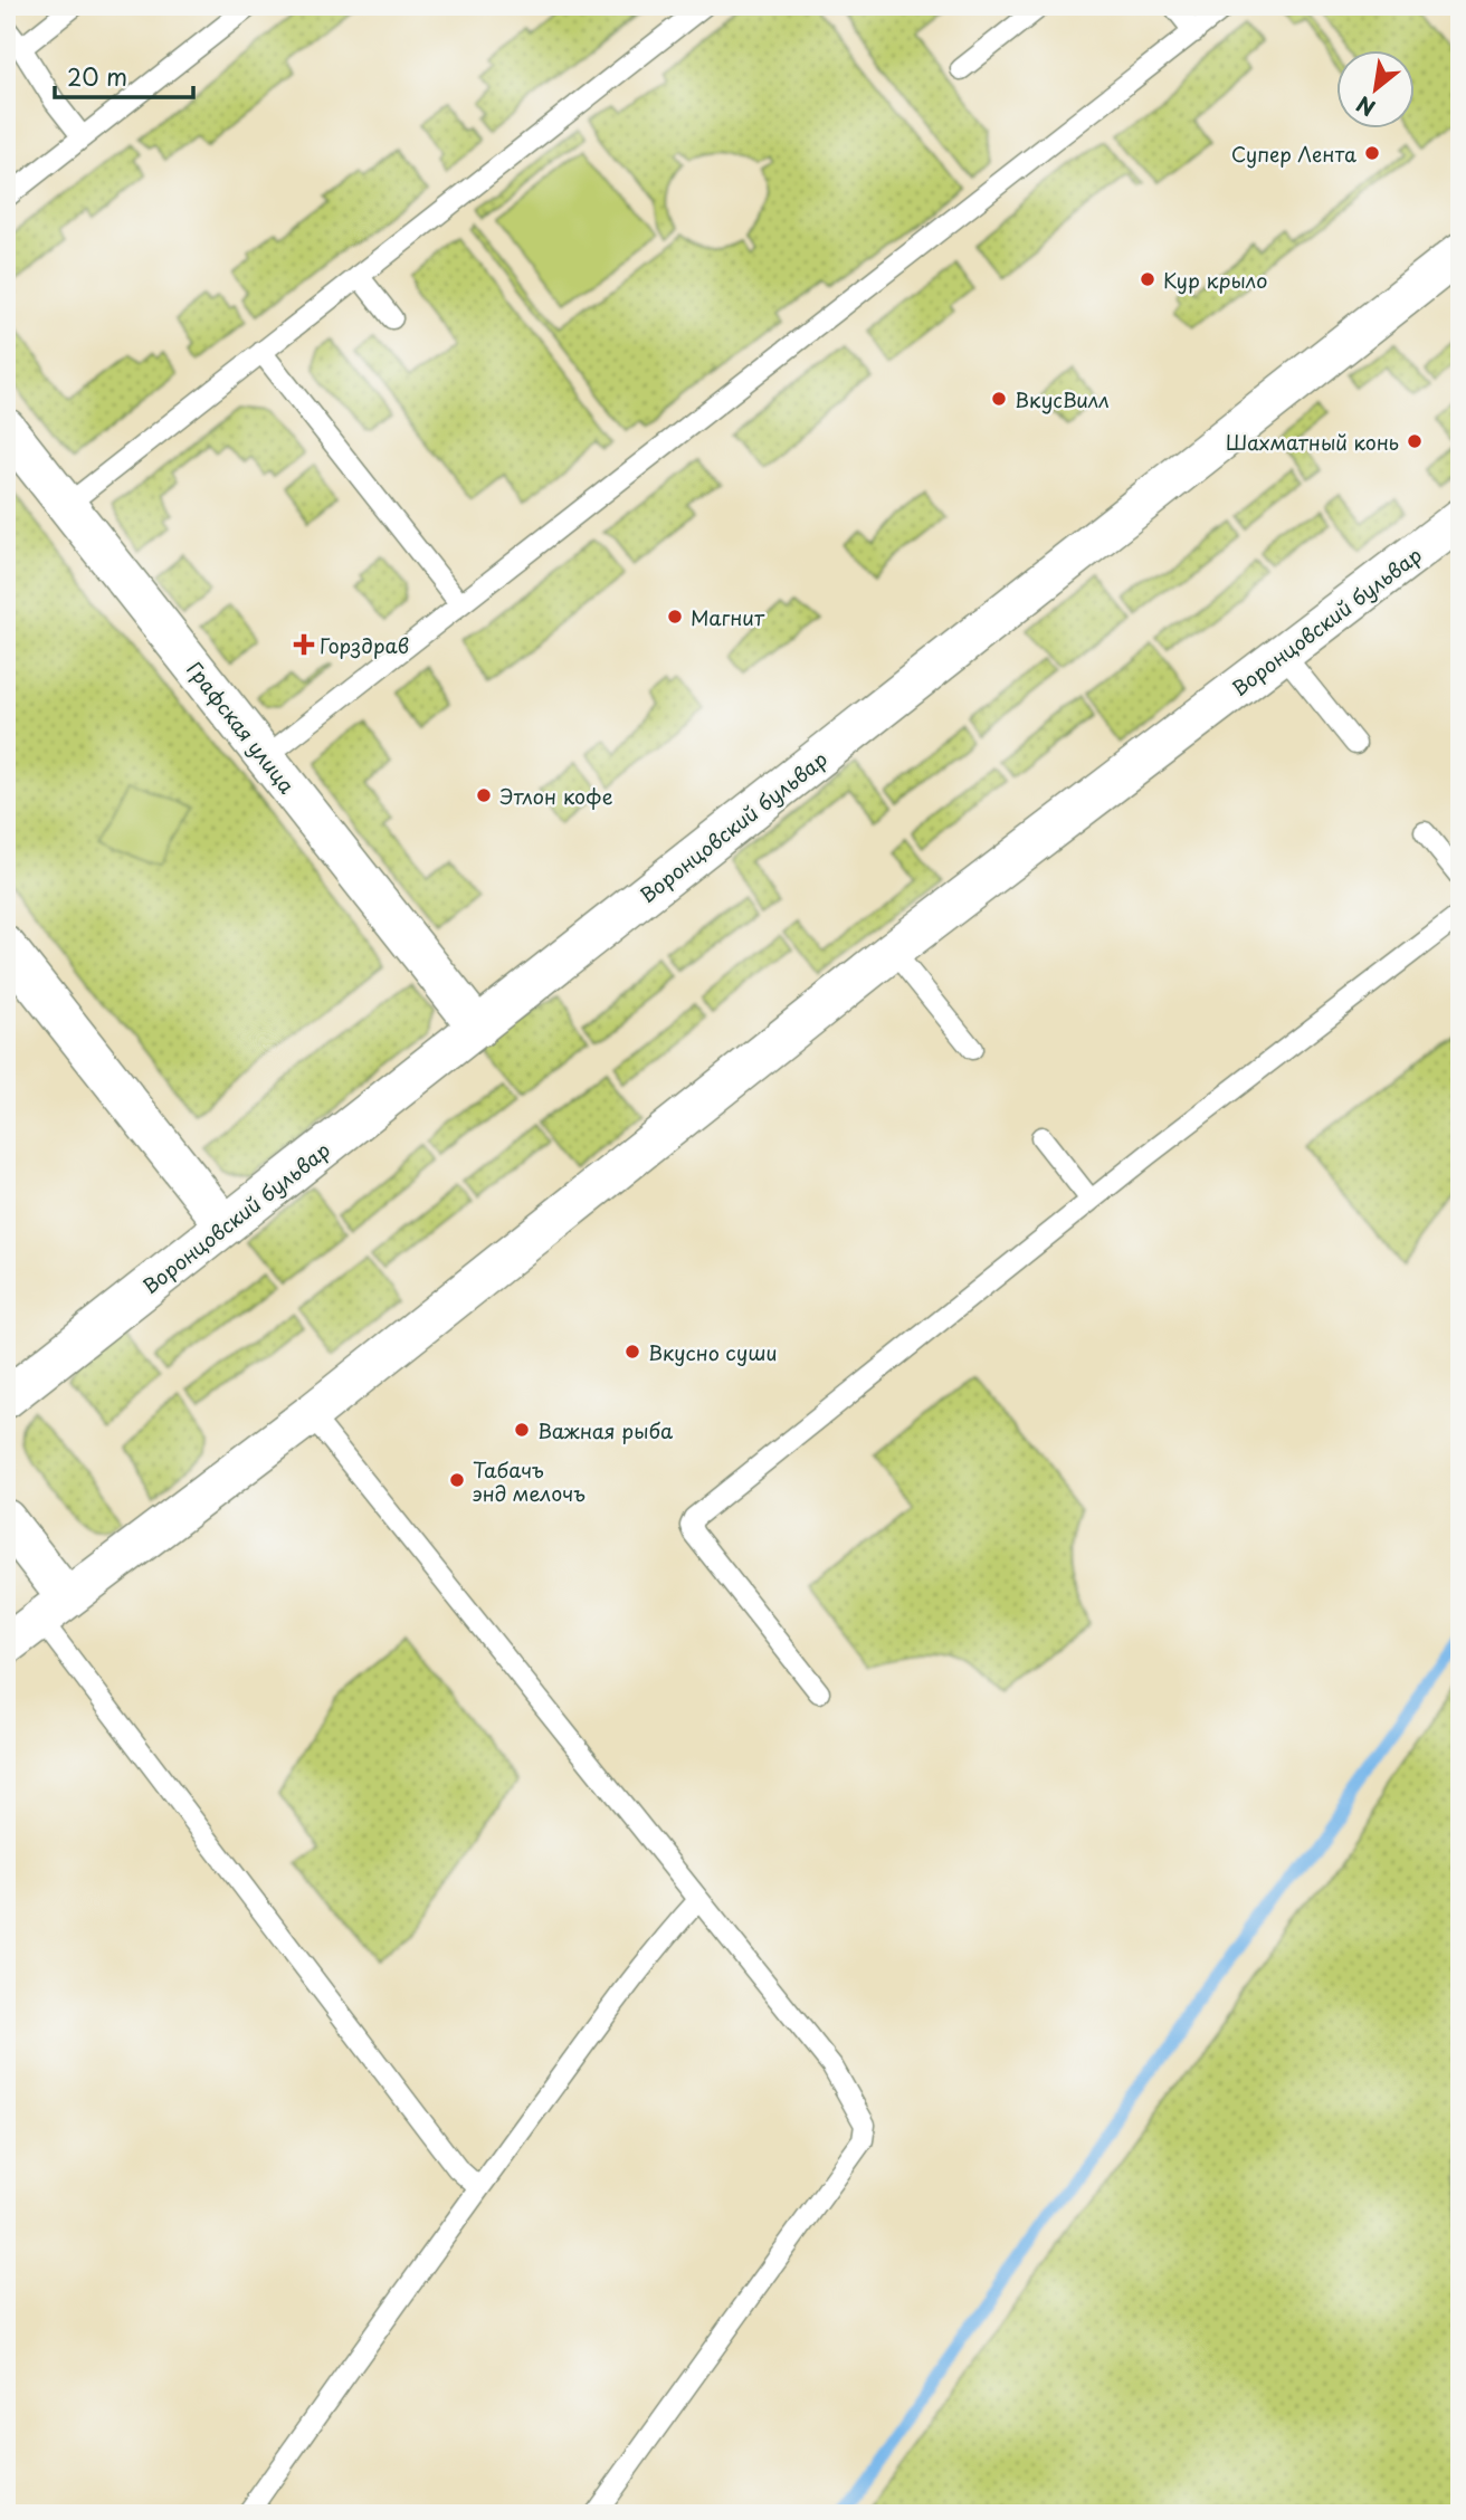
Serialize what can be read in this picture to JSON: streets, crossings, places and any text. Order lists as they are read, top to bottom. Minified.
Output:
{"streets":{"street":["Воронцовский бульвар","Графская улица"]},"crossings":[["Воронцовский бульвар","Графская улица"]],"places":{"other":["Супер Лента","Кур крыло","ВкусВилл","Шахматный конь","Магнит","Этлон кофе","Вкусно суши","Важная рыба","Табачъ энд мелочъ"],"health":["Горздрав"]},"scale_bar":"20 m","north":"bottom left"}
